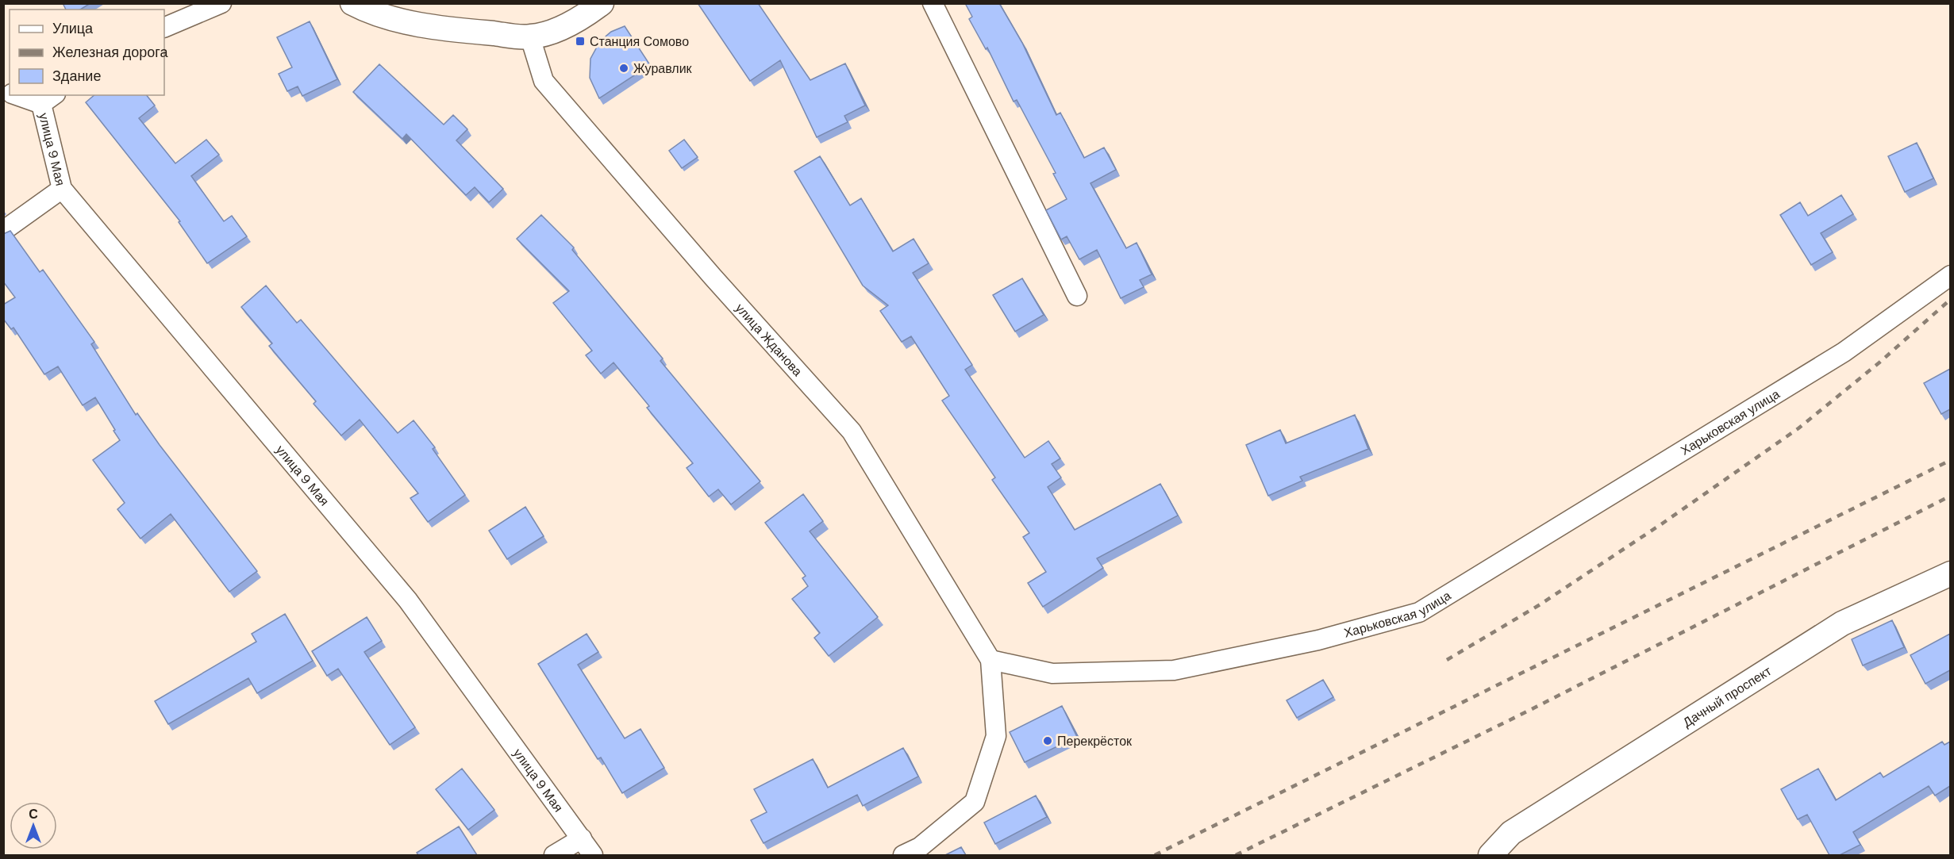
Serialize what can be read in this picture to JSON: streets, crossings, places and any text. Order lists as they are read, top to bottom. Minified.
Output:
{"streets":{"street":["улица 9 Мая","улица Жданова","Харьковская улица","Дачный проспект"]},"crossings":[["улица Жданова","Харьковская улица"]],"places":{"transit":["Станция Сомово"],"other":["Журавлик","Перекрёсток"]},"legend":["Улица","Железная дорога","Здание"],"north":"top"}
